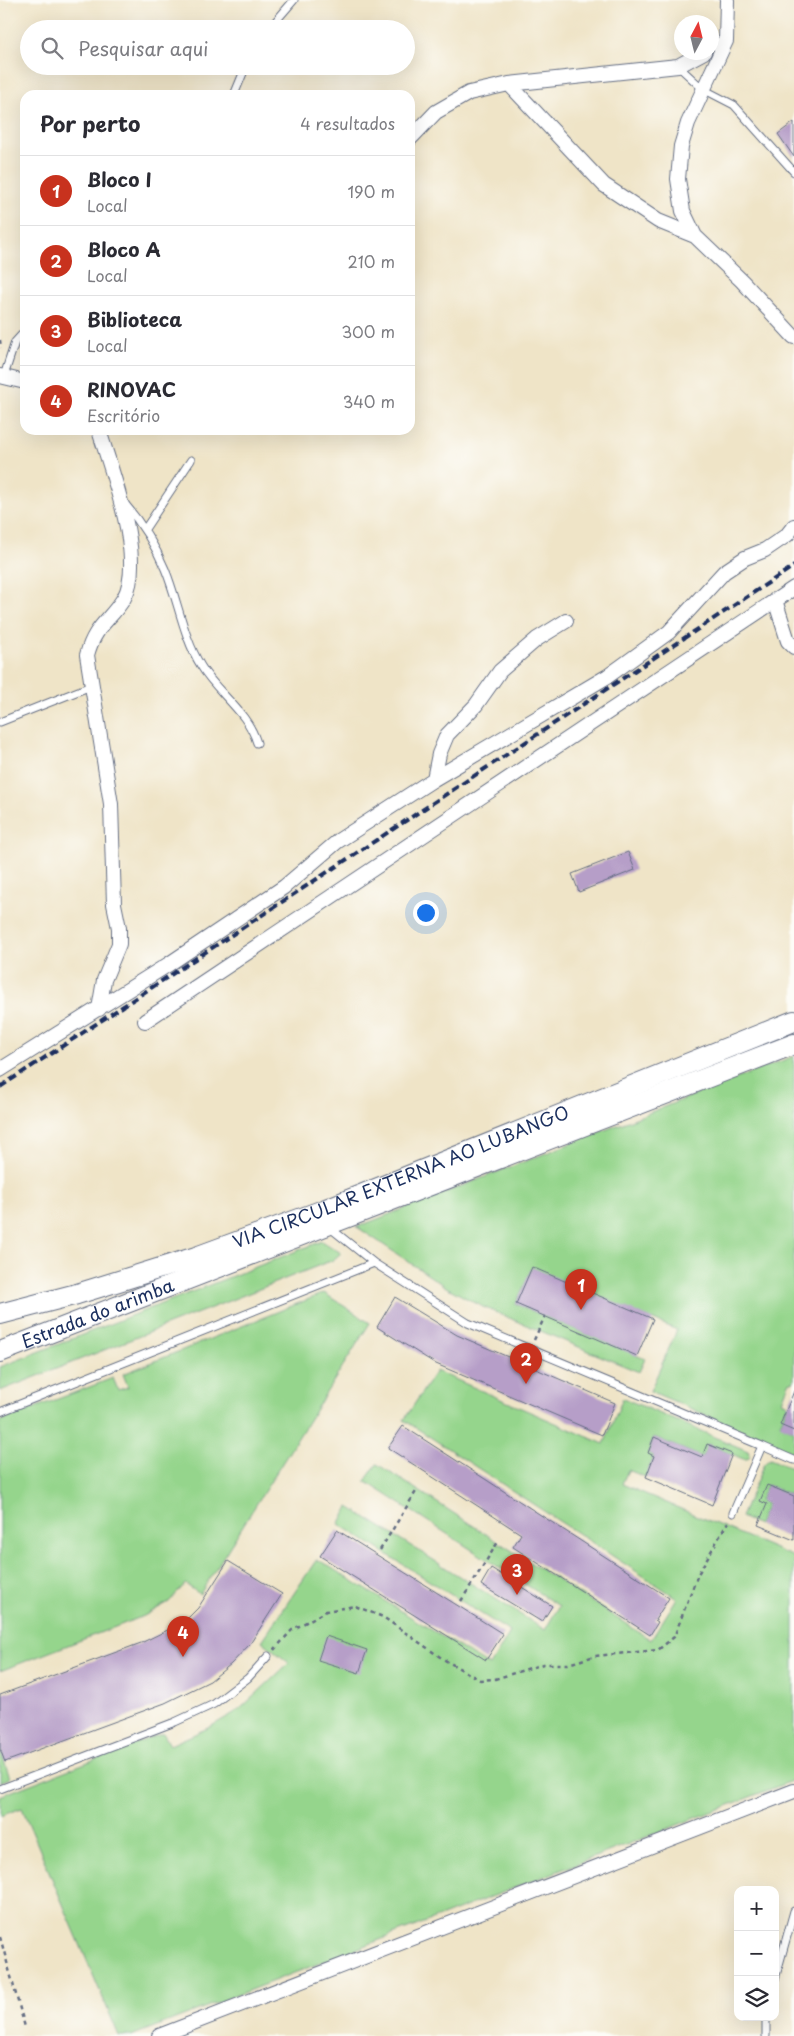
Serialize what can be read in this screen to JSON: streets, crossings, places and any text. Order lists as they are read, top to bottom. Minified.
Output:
{"streets":{"main road":["VIA CIRCULAR EXTERNA AO LUBANGO","Estrada do arimba"]},"crossings":[["VIA CIRCULAR EXTERNA AO LUBANGO","Estrada do arimba"]],"north":"top","page":{"search":"Pesquisar aqui","heading":["Por perto","4 resultados"],"list":[{"mark":"1","name":"Bloco I","note":"Local","value":"190 m"},{"mark":"2","name":"Bloco A","note":"Local","value":"210 m"},{"mark":"3","name":"Biblioteca","note":"Local","value":"300 m"},{"mark":"4","name":"RINOVAC","note":"Escritório","value":"340 m"}],"pins":["1","2","3","4"],"map_buttons":["+","−"]}}
